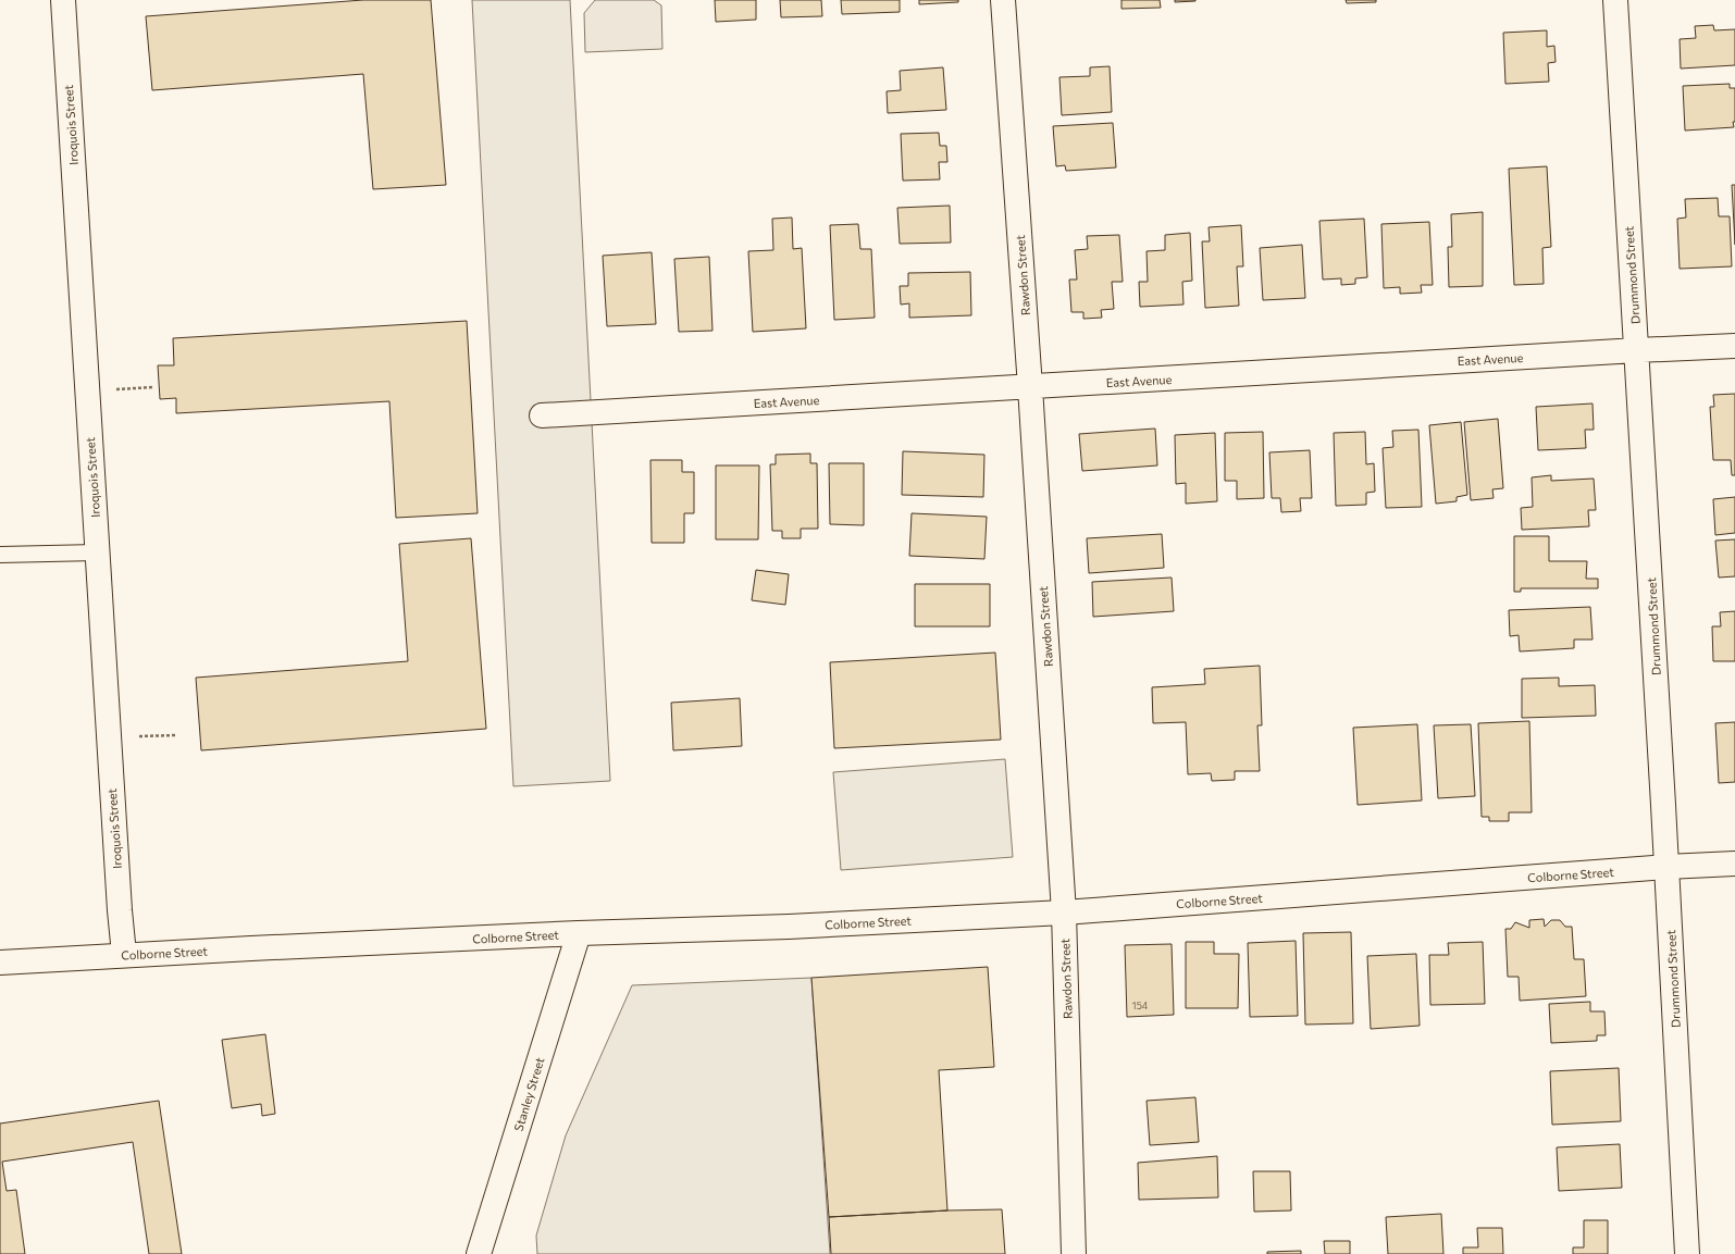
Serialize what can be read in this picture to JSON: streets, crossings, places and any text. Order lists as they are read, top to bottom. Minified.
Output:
{"streets":{"street":["Iroquois Street","Rawdon Street","Drummond Street","East Avenue","Colborne Street","Stanley Street"]},"crossings":[["Iroquois Street","Colborne Street"],["Rawdon Street","East Avenue"],["Rawdon Street","Colborne Street"],["Drummond Street","East Avenue"],["Drummond Street","Colborne Street"],["Colborne Street","Stanley Street"]],"house_numbers":["154"]}
